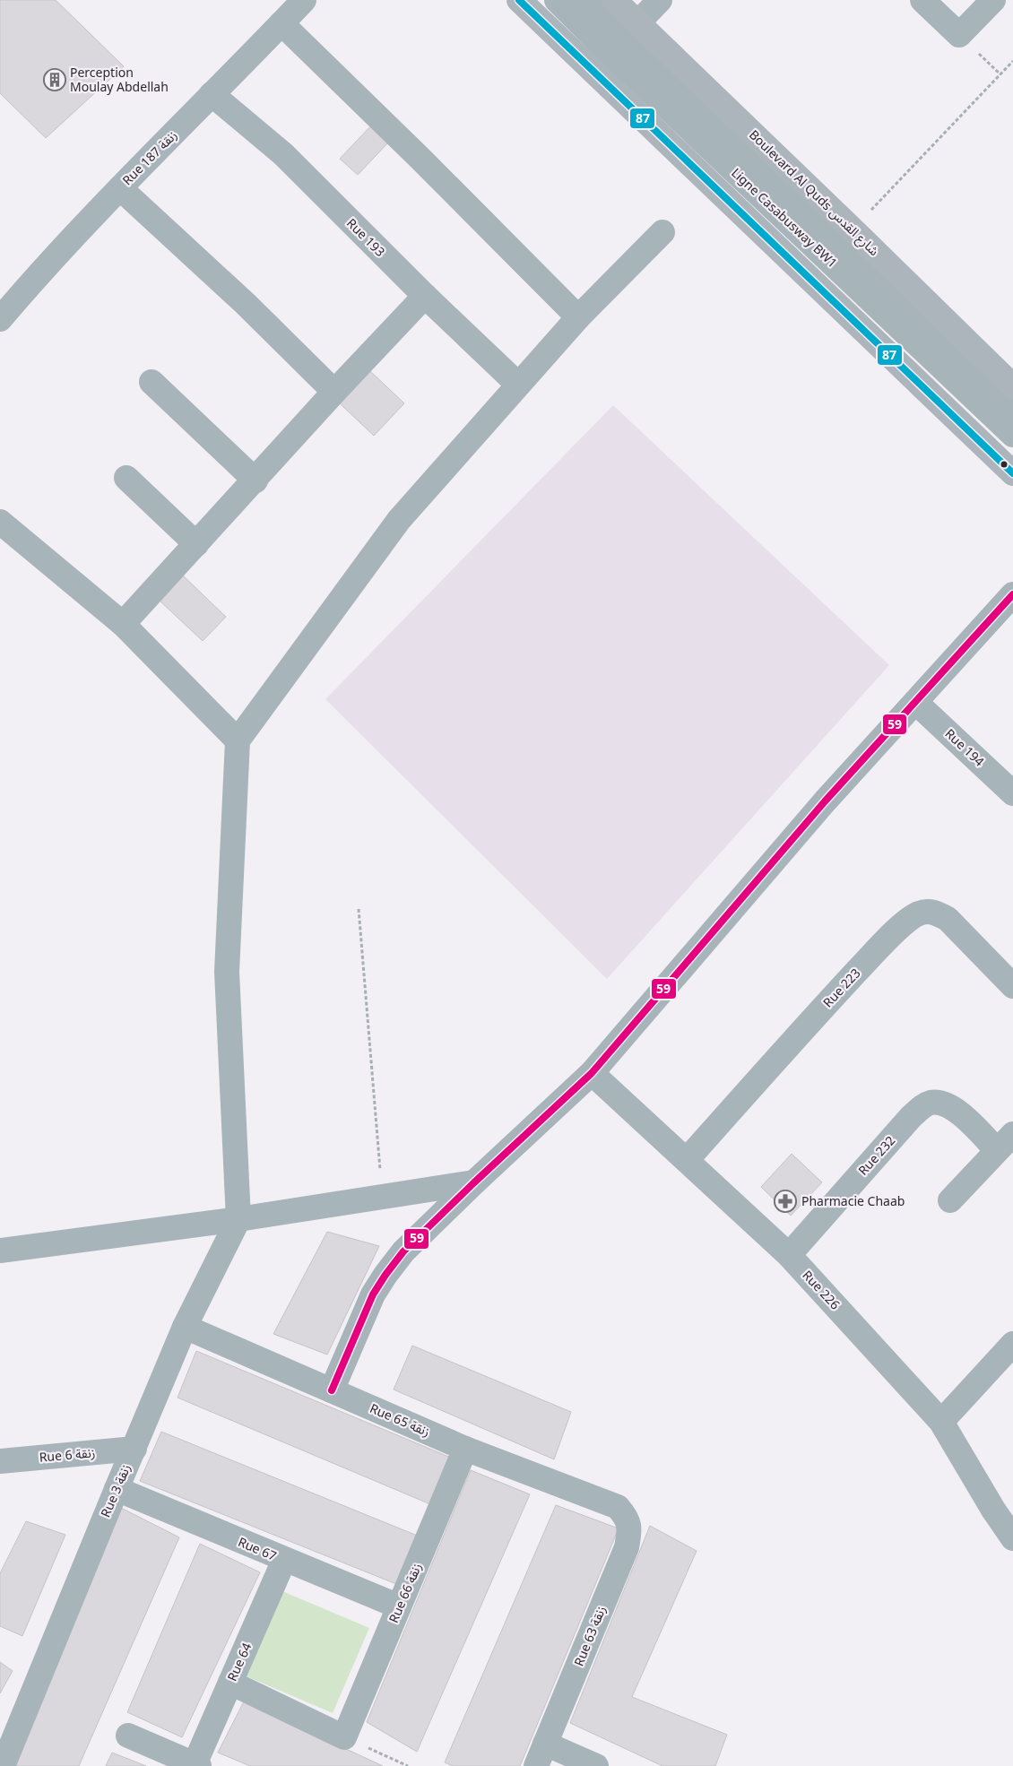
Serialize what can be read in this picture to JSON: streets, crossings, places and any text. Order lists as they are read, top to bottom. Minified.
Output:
{"streets":{"main road":["Boulevard Al Quds شارع القدس"],"street":["Rue 187 زنقة","Ligne Casabusway BW1","Rue 193","Rue 194","Rue 223","Rue 232","Rue 226","Rue 65 زنقة","Rue 6 زنقة","Rue 3 زنقة","Rue 67","Rue 66 زنقة","Rue 63 زنقة","Rue 64"]},"crossings":[["Rue 187 زنقة","Rue 193"],["Boulevard Al Quds شارع القدس","Ligne Casabusway BW1"],["Rue 223","Rue 226"],["Rue 232","Rue 226"],["Rue 65 زنقة","Rue 3 زنقة"],["Rue 65 زنقة","Rue 66 زنقة"],["Rue 65 زنقة","Rue 63 زنقة"],["Rue 6 زنقة","Rue 3 زنقة"],["Rue 3 زنقة","Rue 67"],["Rue 67","Rue 66 زنقة"],["Rue 67","Rue 64"]],"places":{"building":["Perception Moulay Abdellah"],"pharmacy":["Pharmacie Chaab"]},"lines":["transit line 87","transit line 59"]}
